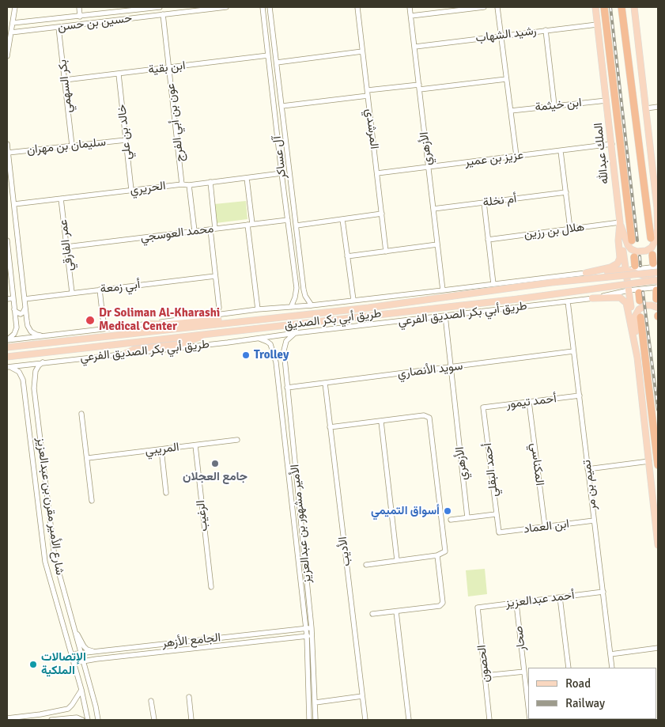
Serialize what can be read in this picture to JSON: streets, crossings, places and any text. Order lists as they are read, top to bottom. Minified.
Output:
{"streets":{"highway":["الملك عبدالله"],"main road":["طريق أبي بكر الصديق"],"street":["حسين بن حسن","رشيد الشهاب","ابن بقية","بكر السهمي","ابن خيثمة","عون بن أبي الفرج","المرشدي","خالد بن علي","سليمان بن مهران","الأزهري","آل عساكر","عزيز بن عمير","الحريري","أم نخلة","هلال بن رزين","محمد العوسجي","عمر الفارقي","أبي زمعة","طريق أبي بكر الصديق الفرعي","سويد الأنصاري","أحمد تيمور","المريبي","المكناسي","أحمد البقلي","تميم بن مر","شارع الأمير مقرن بن عبدالعزيز","الرغيب","الأمير مشهور بن عبدالعزيز","ابن العماد","الأديب","أحمد عبدالعزيز","صحار","الجامع الأزهر","الحصون"]},"crossings":[["حسين بن حسن","بكر السهمي"],["حسين بن حسن","عون بن أبي الفرج"],["رشيد الشهاب","الأزهري"],["رشيد الشهاب","الملك عبدالله"],["ابن بقية","بكر السهمي"],["ابن بقية","عون بن أبي الفرج"],["ابن بقية","خالد بن علي"],["ابن بقية","آل عساكر"],["بكر السهمي","سليمان بن مهران"],["ابن خيثمة","الملك عبدالله"],["عون بن أبي الفرج","الحريري"],["المرشدي","عزيز بن عمير"],["خالد بن علي","سليمان بن مهران"],["خالد بن علي","الحريري"],["الأزهري","عزيز بن عمير"],["الأزهري","أم نخلة"],["الأزهري","طريق أبي بكر الصديق الفرعي"],["الأزهري","سويد الأنصاري"],["الملك عبدالله","عزيز بن عمير"],["الملك عبدالله","هلال بن رزين"],["آل عساكر","الحريري"],["آل عساكر","محمد العوسجي"],["الحريري","عمر الفارقي"],["محمد العوسجي","عمر الفارقي"],["عمر الفارقي","أبي زمعة"],["طريق أبي بكر الصديق الفرعي","طريق أبي بكر الصديق"],["طريق أبي بكر الصديق الفرعي","تميم بن مر"],["طريق أبي بكر الصديق الفرعي","شارع الأمير مقرن بن عبدالعزيز"],["طريق أبي بكر الصديق الفرعي","الأمير مشهور بن عبدالعزيز"],["سويد الأنصاري","تميم بن مر"],["سويد الأنصاري","الأمير مشهور بن عبدالعزيز"],["سويد الأنصاري","الأديب"],["أحمد تيمور","المكناسي"],["أحمد تيمور","أحمد البقلي"],["أحمد تيمور","تميم بن مر"],["المريبي","الرغيب"],["المكناسي","ابن العماد"],["أحمد البقلي","ابن العماد"],["تميم بن مر","ابن العماد"],["تميم بن مر","أحمد عبدالعزيز"],["شارع الأمير مقرن بن عبدالعزيز","الجامع الأزهر"],["الأمير مشهور بن عبدالعزيز","الجامع الأزهر"],["أحمد عبدالعزيز","صحار"],["أحمد عبدالعزيز","الحصون"]],"places":["Dr Soliman Al-Kharashi Medical Center","Trolley","جامع العجلان","أسواق التميمي","الإتصالات الملكية"],"legend":["Road","Railway"]}
